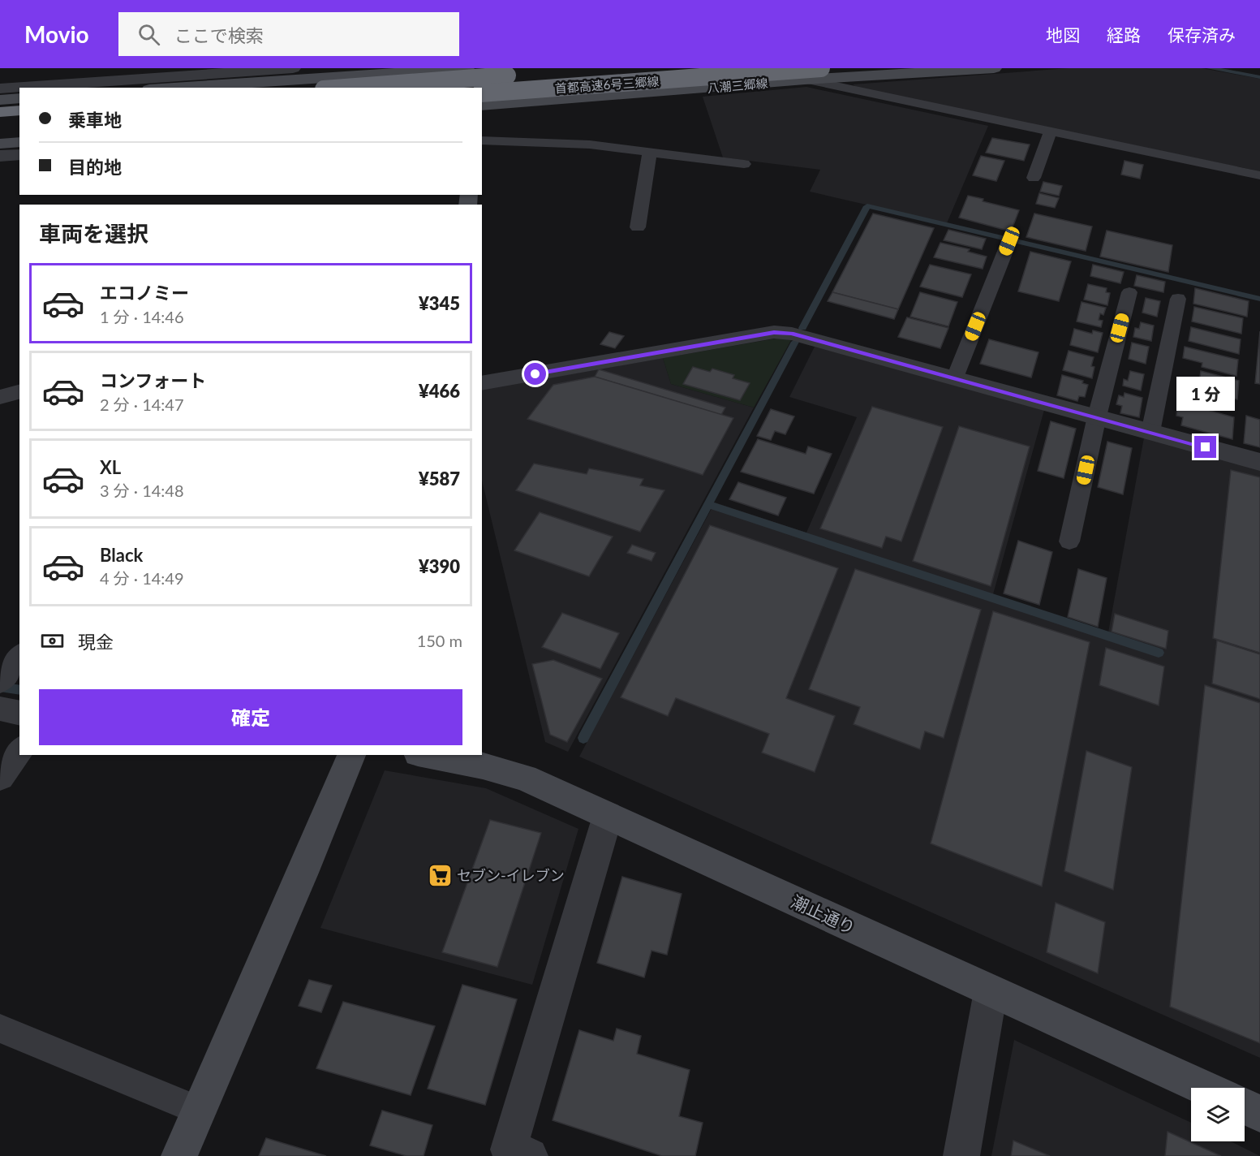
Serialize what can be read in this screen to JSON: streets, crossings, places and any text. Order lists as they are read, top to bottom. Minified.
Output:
{"streets":{"highway":["首都高速6号三郷線"],"main road":["八潮三郷線","潮止通り"]},"places":{"supermarket":["セブン-イレブン"]},"page":{"header":"Movio","search":"ここで検索","nav":["地図","経路","保存済み"],"banner":["乗車地","目的地"],"heading":"車両を選択","list":[{"name":"エコノミー","note":"1 分 · 14:46","value":"¥345"},{"name":"コンフォート","note":"2 分 · 14:47","value":"¥466"},{"name":"XL","note":"3 分 · 14:48","value":"¥587"},{"name":"Black","note":"4 分 · 14:49","value":"¥390"}],"bubble":"1 分","pay":["現金","150 m"],"buttons":"確定"}}
